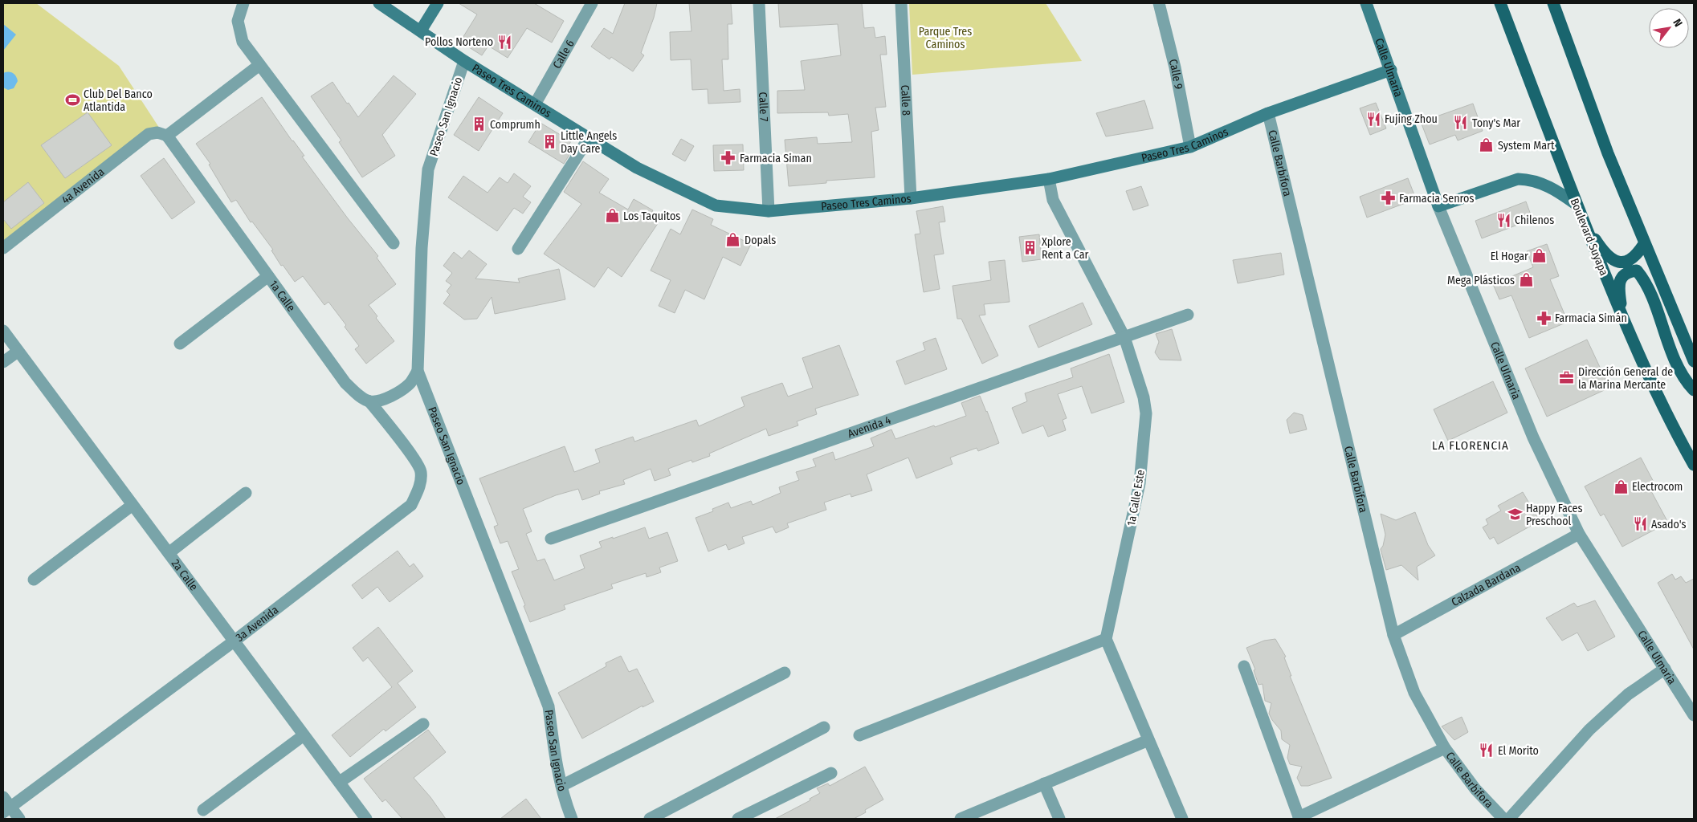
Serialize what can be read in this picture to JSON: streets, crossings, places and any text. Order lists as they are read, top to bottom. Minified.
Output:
{"streets":{"main road":["Boulevard Suyapa"],"street":["Calle 6","Calle Ulmaria","Calle 9","Paseo Tres Caminos","Calle 8","Calle 7","Paseo San Ignacio","Calle Barbifora","4a Avenida","1a Calle","Avenida 4","1a Calle Este","2a Calle","Calzada Bardana","3a Avenida"]},"crossings":[["Calle 6","Paseo Tres Caminos"],["Calle Ulmaria","Paseo Tres Caminos"],["Calle Ulmaria","Calzada Bardana"],["Calle 9","Paseo Tres Caminos"],["Paseo Tres Caminos","Calle 8"],["Paseo Tres Caminos","Calle 7"],["Paseo Tres Caminos","Paseo San Ignacio"],["Paseo Tres Caminos","Calle Barbifora"],["Paseo Tres Caminos","1a Calle Este"],["Calle Barbifora","Calzada Bardana"],["4a Avenida","1a Calle"],["1a Calle","3a Avenida"],["Avenida 4","1a Calle Este"],["2a Calle","3a Avenida"]],"districts":["LA FLORENCIA"],"parks":["Parque Tres Caminos"],"places":{"restaurant":["Pollos Norteno","Fujing Zhou","Tony's Mar","Chilenos","Asado's","El Morito"],"sports":["Club Del Banco Atlantida"],"building":["Comprumh","Little Angels Day Care","Xplore Rent a Car"],"shop":["System Mart","Los Taquitos","Dopals","El Hogar","Mega Plásticos","Electrocom"],"pharmacy":["Farmacia Siman","Farmacia Senros","Farmacia Simán"],"office":["Dirección General de la Marina Mercante"],"school or university":["Happy Faces Preschool"]},"north":"top right"}
